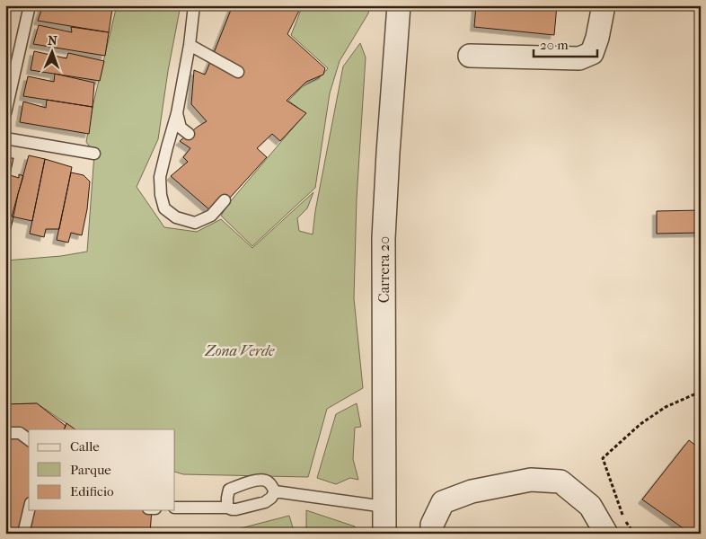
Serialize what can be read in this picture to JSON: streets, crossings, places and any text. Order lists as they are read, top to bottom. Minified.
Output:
{"streets":{"street":["Carrera 20"]},"parks":["Zona Verde"],"legend":["Calle","Parque","Edificio"],"scale_bar":"20 m","north":"top"}
